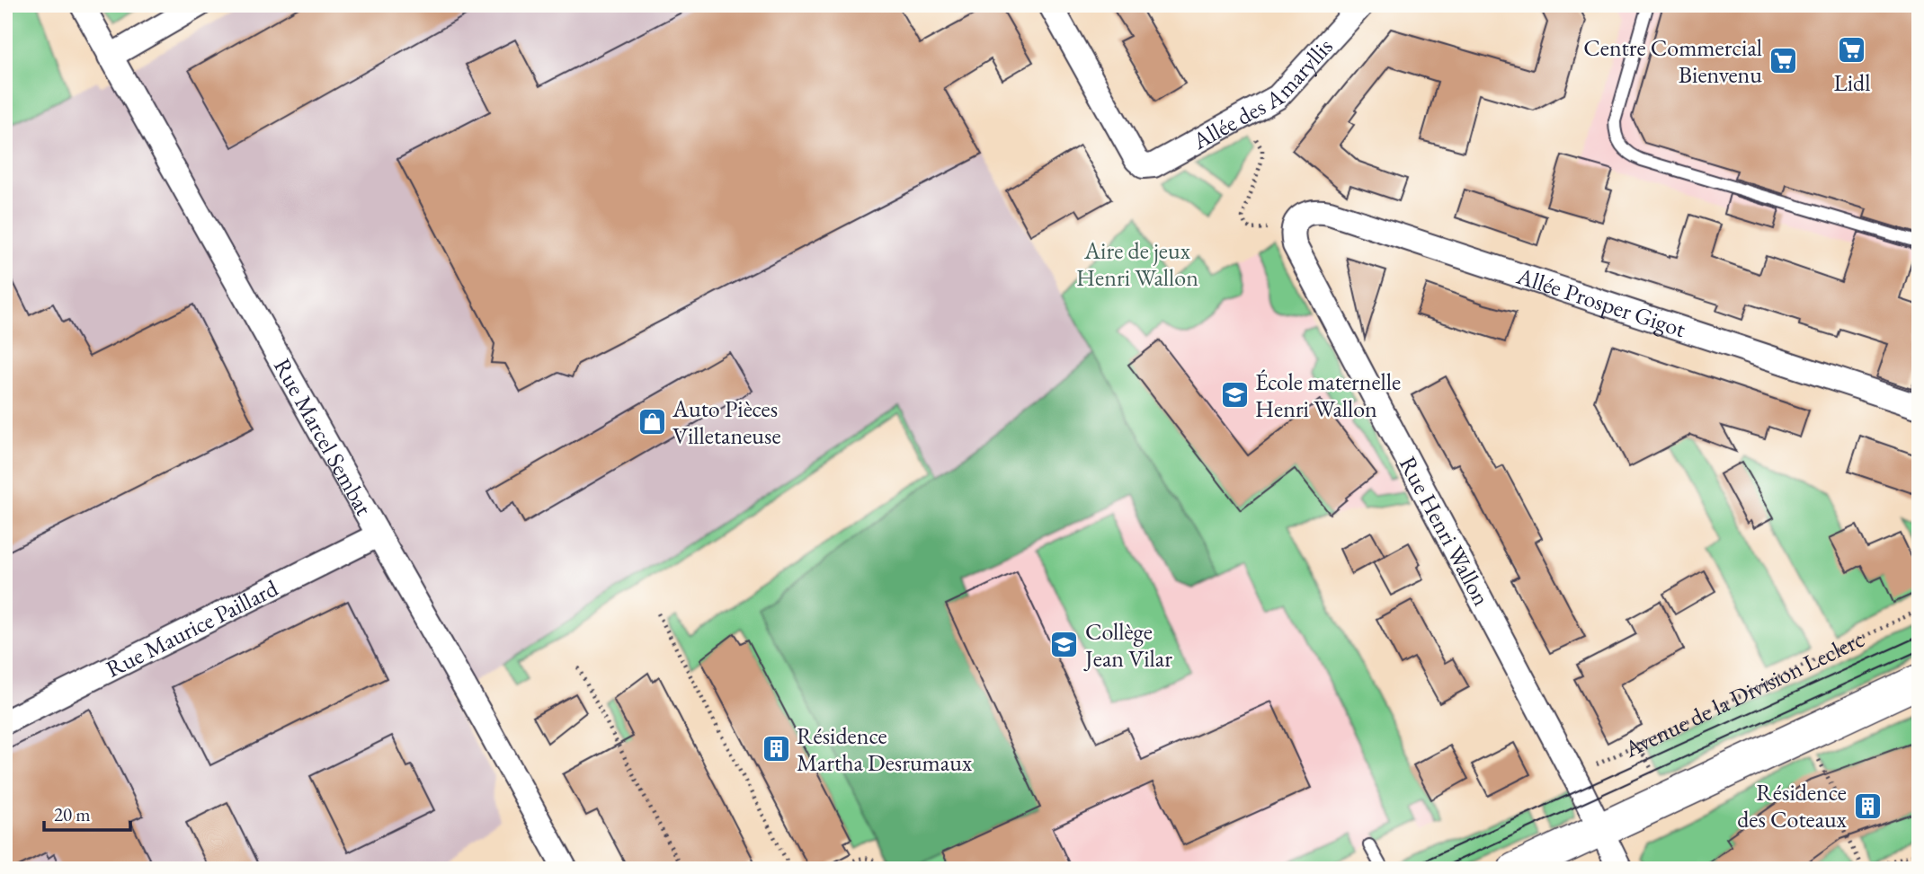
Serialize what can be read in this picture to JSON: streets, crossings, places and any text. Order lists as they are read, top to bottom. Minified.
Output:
{"streets":{"street":["Allée des Amaryllis","Allée Prosper Gigot","Rue Marcel Sembat","Rue Henri Wallon","Rue Maurice Paillard"],"path":["Avenue de la Division Leclerc"]},"crossings":[["Allée Prosper Gigot","Rue Henri Wallon"],["Rue Marcel Sembat","Rue Maurice Paillard"],["Rue Henri Wallon","Avenue de la Division Leclerc"]],"parks":["Aire de jeux Henri Wallon"],"places":{"supermarket":["Lidl","Centre Commercial Bienvenu"],"school or university":["École maternelle Henri Wallon","Collège Jean Vilar"],"shop":["Auto Pièces Villetaneuse"],"building":["Résidence Martha Desrumaux","Résidence des Coteaux"]},"scale_bar":"20 m"}
